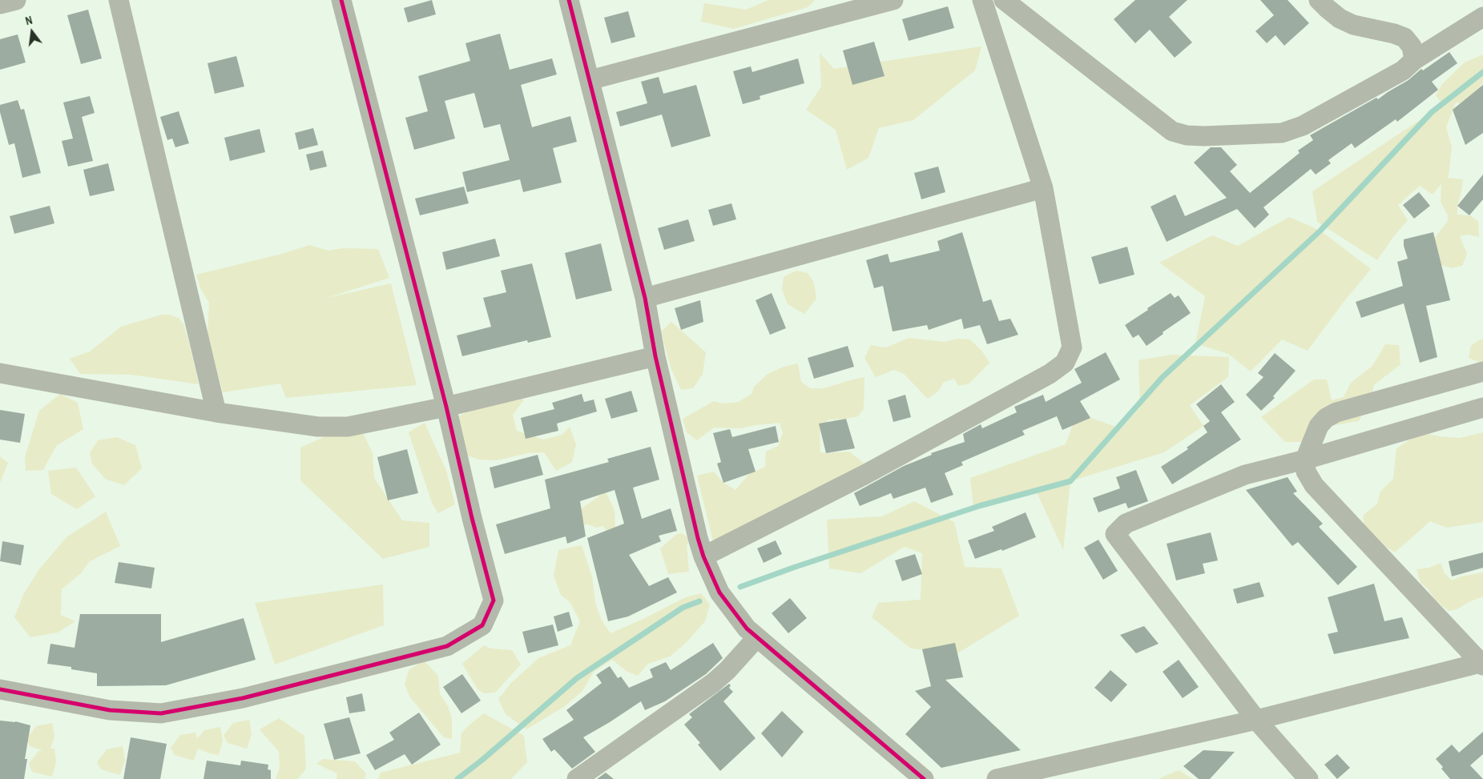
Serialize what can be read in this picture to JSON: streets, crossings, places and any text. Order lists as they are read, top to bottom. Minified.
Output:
{"north":"top"}
